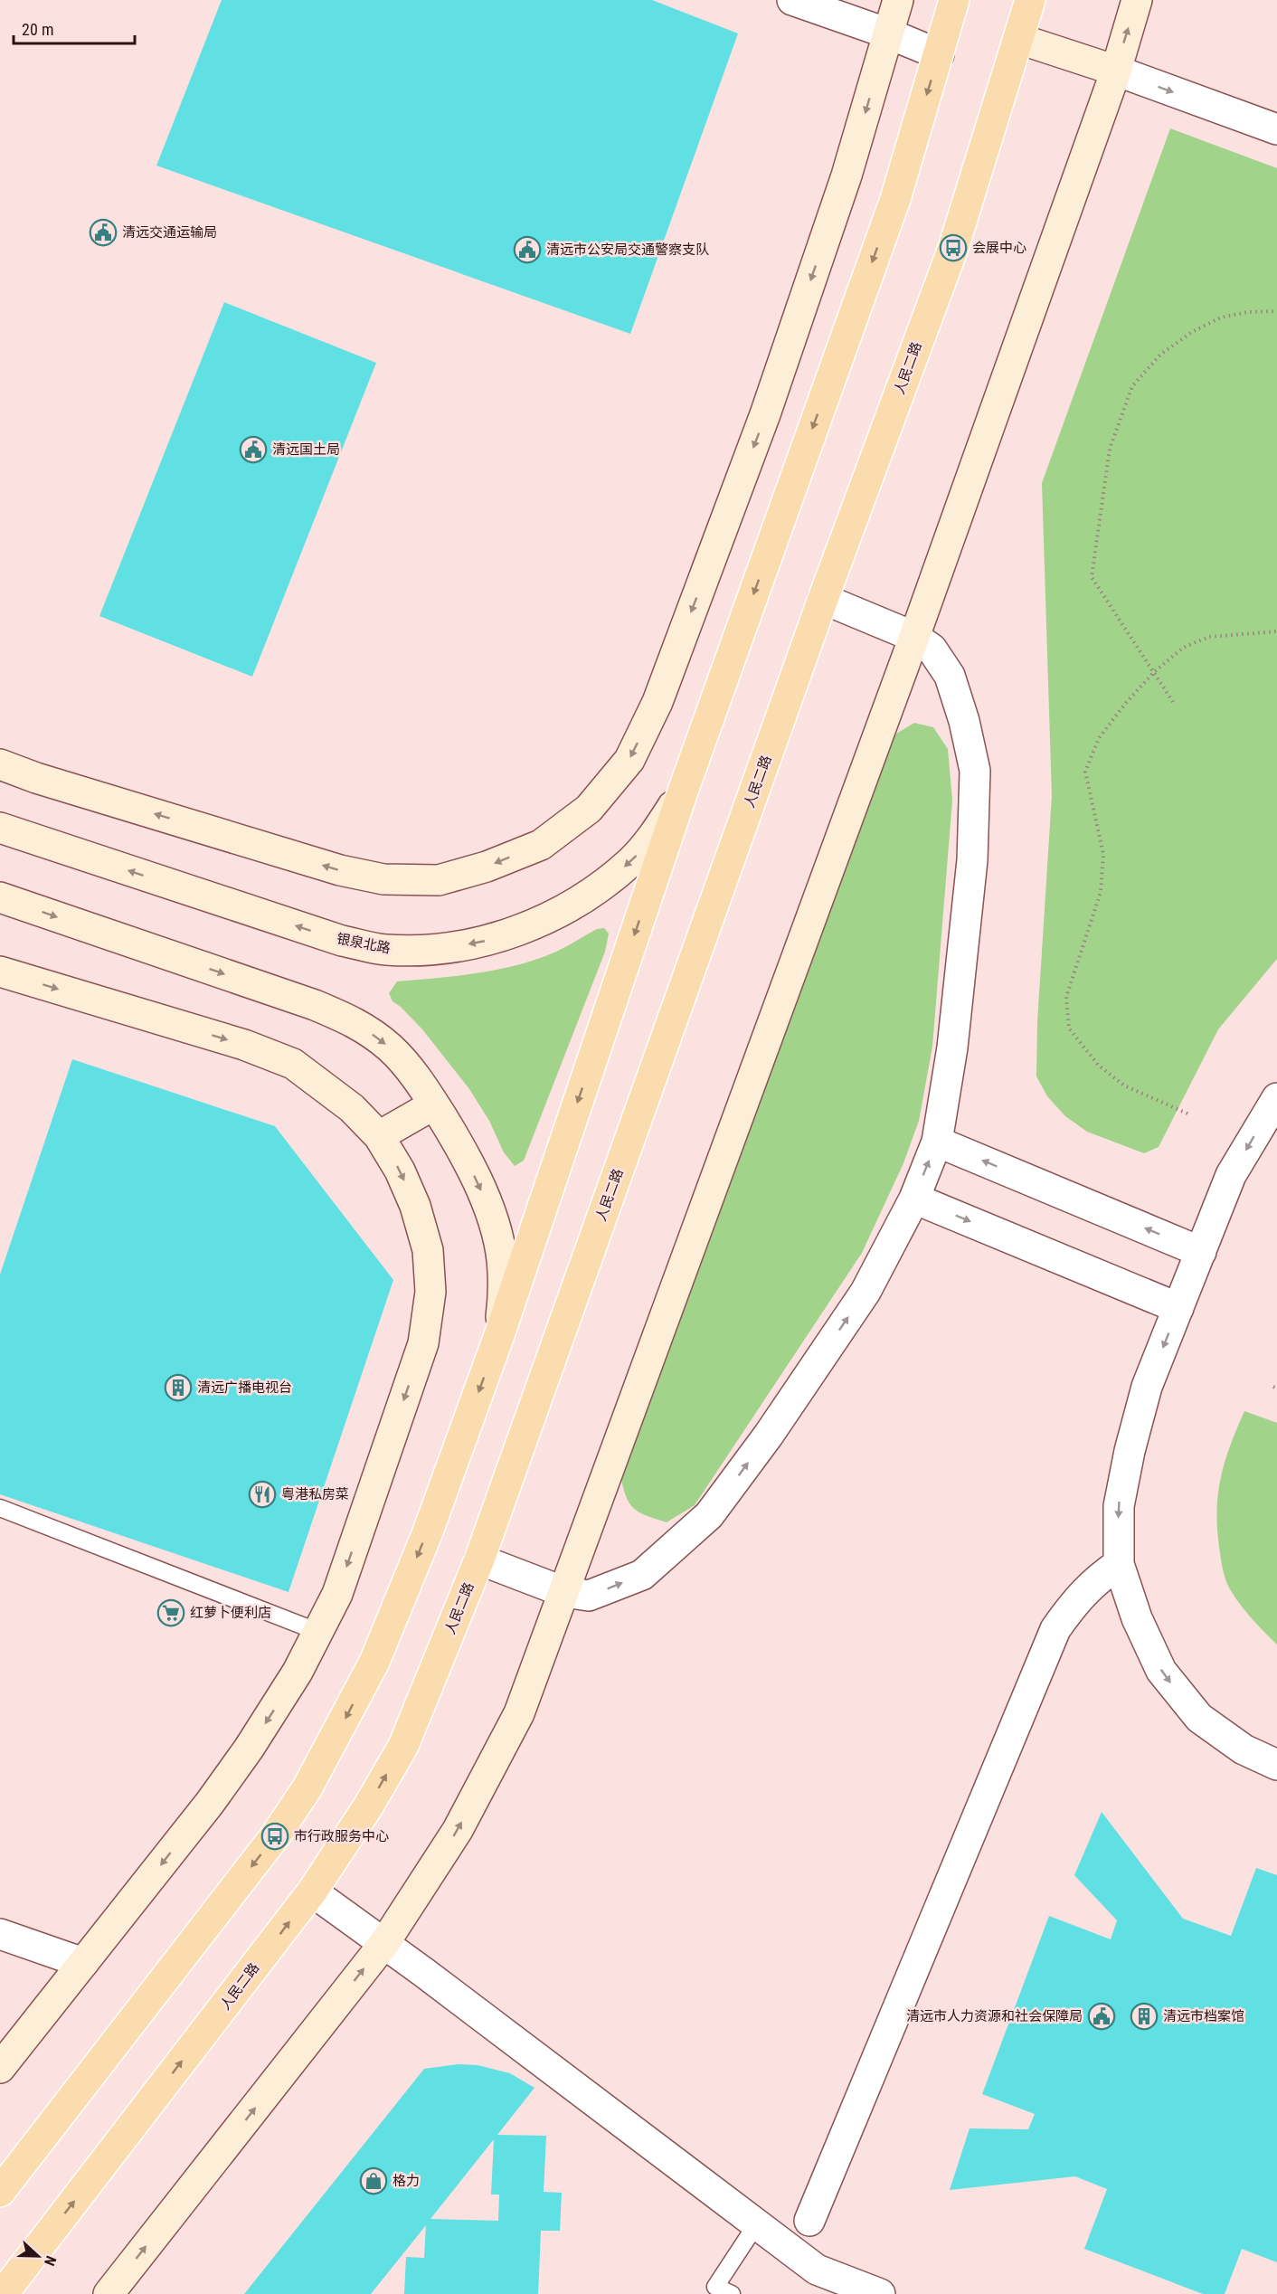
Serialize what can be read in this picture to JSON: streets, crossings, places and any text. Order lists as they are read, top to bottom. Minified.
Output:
{"streets":{"main road":["人民二路","银泉北路"]},"one_way":["银泉北路"],"places":{"public building":["清远交通运输局","清远市公安局交通警察支队","清远国土局","清远市人力资源和社会保障局"],"bus stop":["会展中心","市行政服务中心"],"building":["清远广播电视台","清远市档案馆"],"restaurant":["粤港私房菜"],"supermarket":["红萝卜便利店"],"shop":["格力"]},"scale_bar":"20 m","north":"right"}
